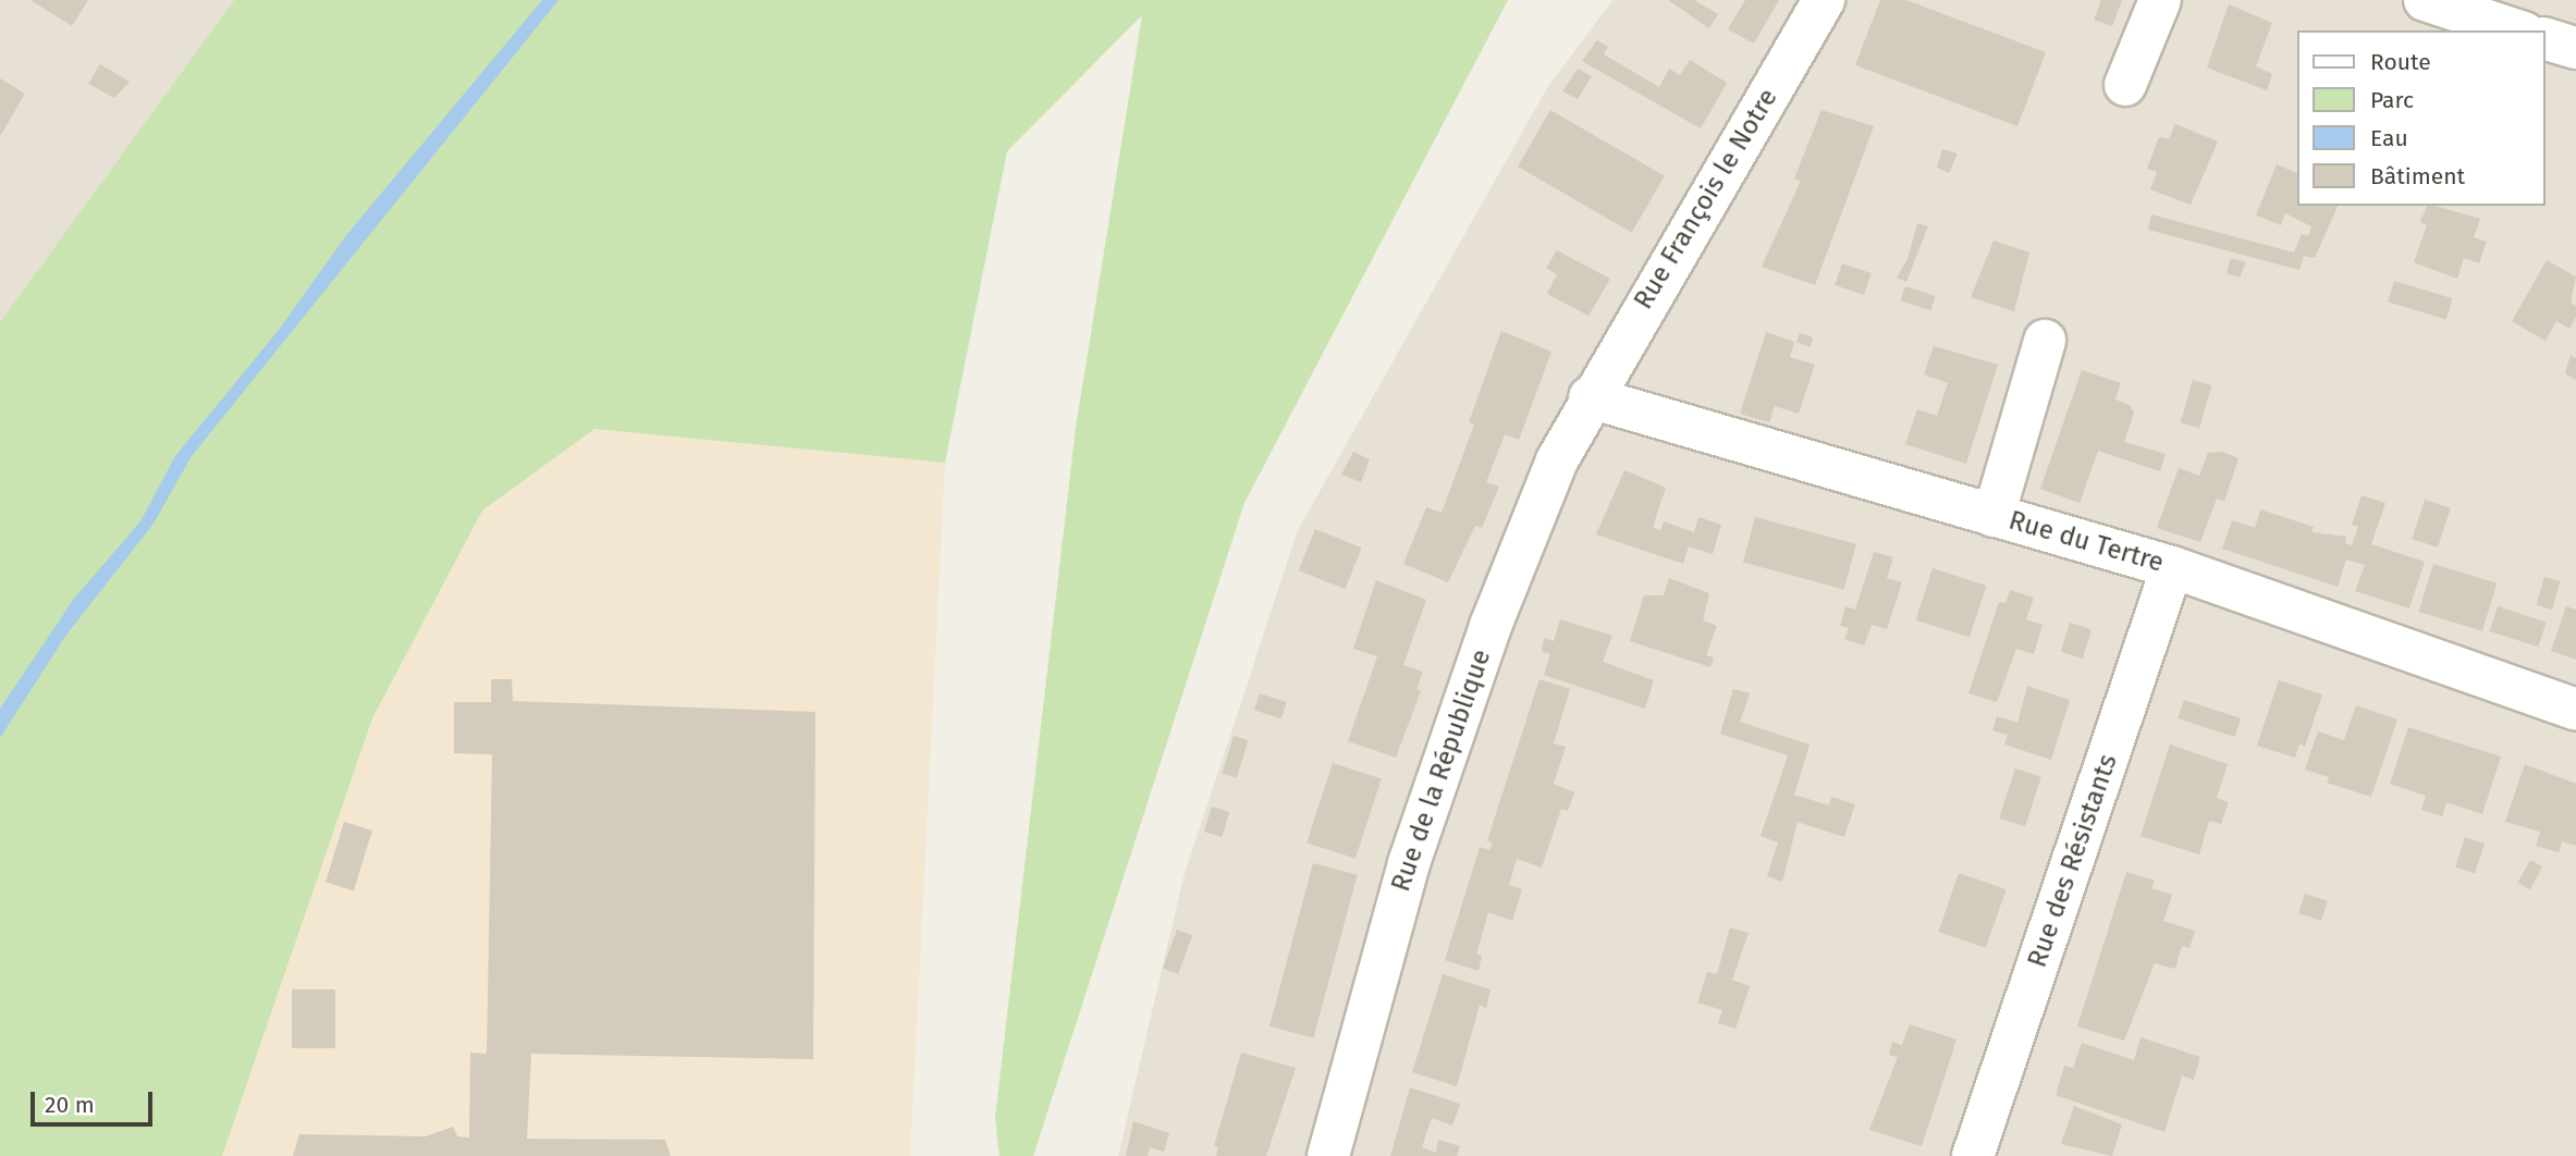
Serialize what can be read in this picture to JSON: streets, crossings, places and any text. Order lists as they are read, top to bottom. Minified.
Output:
{"streets":{"street":["Rue François le Notre","Rue du Tertre","Rue de la République","Rue des Résistants"]},"crossings":[["Rue François le Notre","Rue du Tertre"],["Rue François le Notre","Rue de la République"],["Rue du Tertre","Rue de la République"],["Rue du Tertre","Rue des Résistants"]],"legend":["Route","Parc","Eau","Bâtiment"],"scale_bar":"20 m"}
